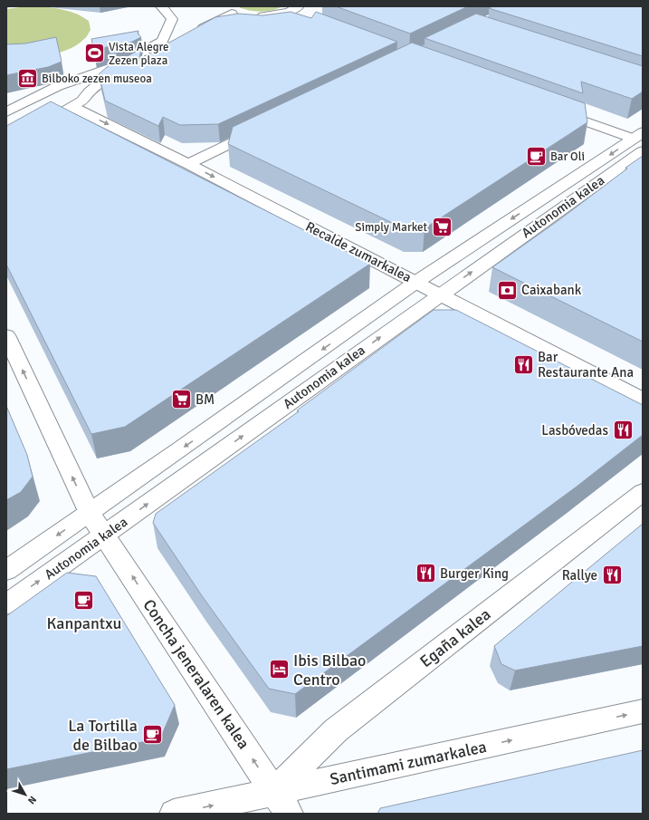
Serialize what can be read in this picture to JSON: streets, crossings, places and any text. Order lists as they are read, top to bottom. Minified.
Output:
{"streets":{"street":["Autonomia kalea","Recalde zumarkalea","Egaña kalea","Concha jeneralaren kalea","Santimami zumarkalea"]},"crossings":[["Autonomia kalea","Recalde zumarkalea"],["Autonomia kalea","Concha jeneralaren kalea"],["Egaña kalea","Concha jeneralaren kalea"],["Egaña kalea","Santimami zumarkalea"],["Concha jeneralaren kalea","Santimami zumarkalea"]],"one_way":["Recalde zumarkalea","Concha jeneralaren kalea","Santimami zumarkalea"],"places":{"sports":["Vista Alegre Zezen plaza"],"museum":["Bilboko zezen museoa"],"cafe":["Bar Oli","Kanpantxu","La Tortilla de Bilbao"],"supermarket":["Simply Market","BM"],"bank":["Caixabank"],"restaurant":["Bar Restaurante Ana","Lasbóvedas","Burger King","Rallye"],"hotel":["Ibis Bilbao Centro"]},"north":"bottom right"}
